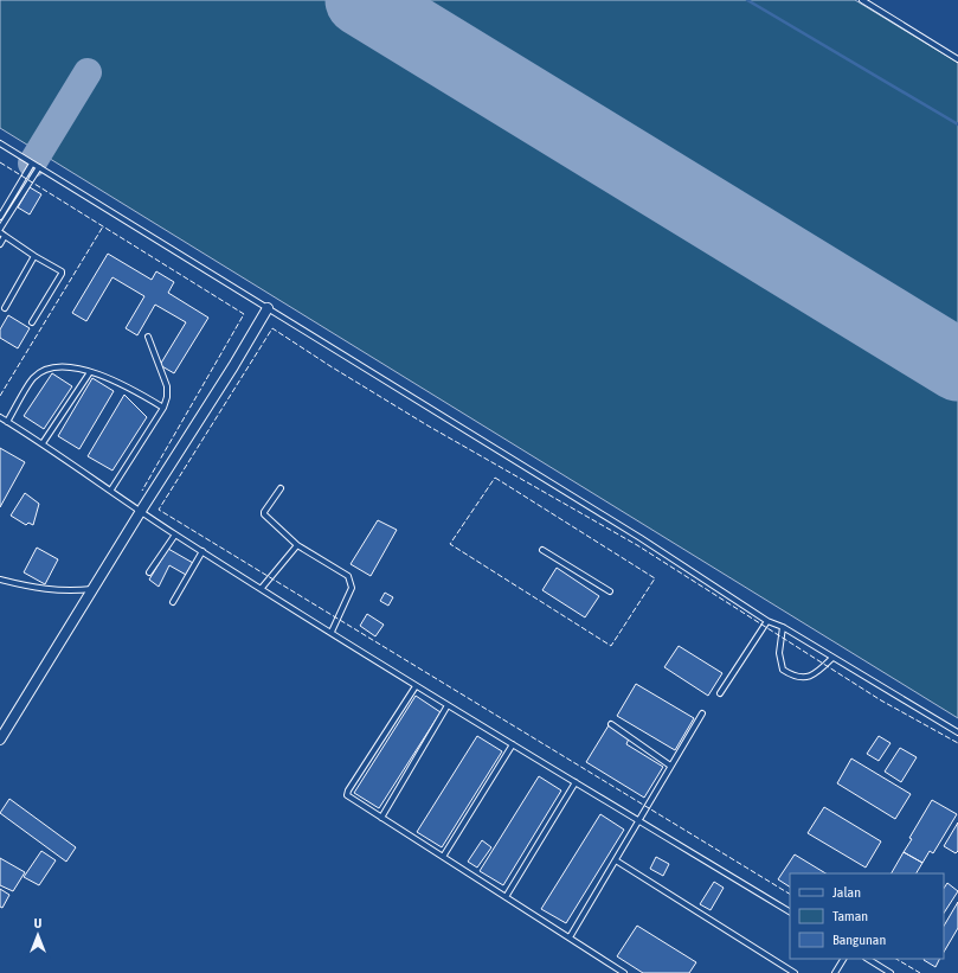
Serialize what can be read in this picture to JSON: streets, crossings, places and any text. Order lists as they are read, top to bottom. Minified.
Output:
{"legend":["Jalan","Taman","Bangunan"],"north":"top"}
